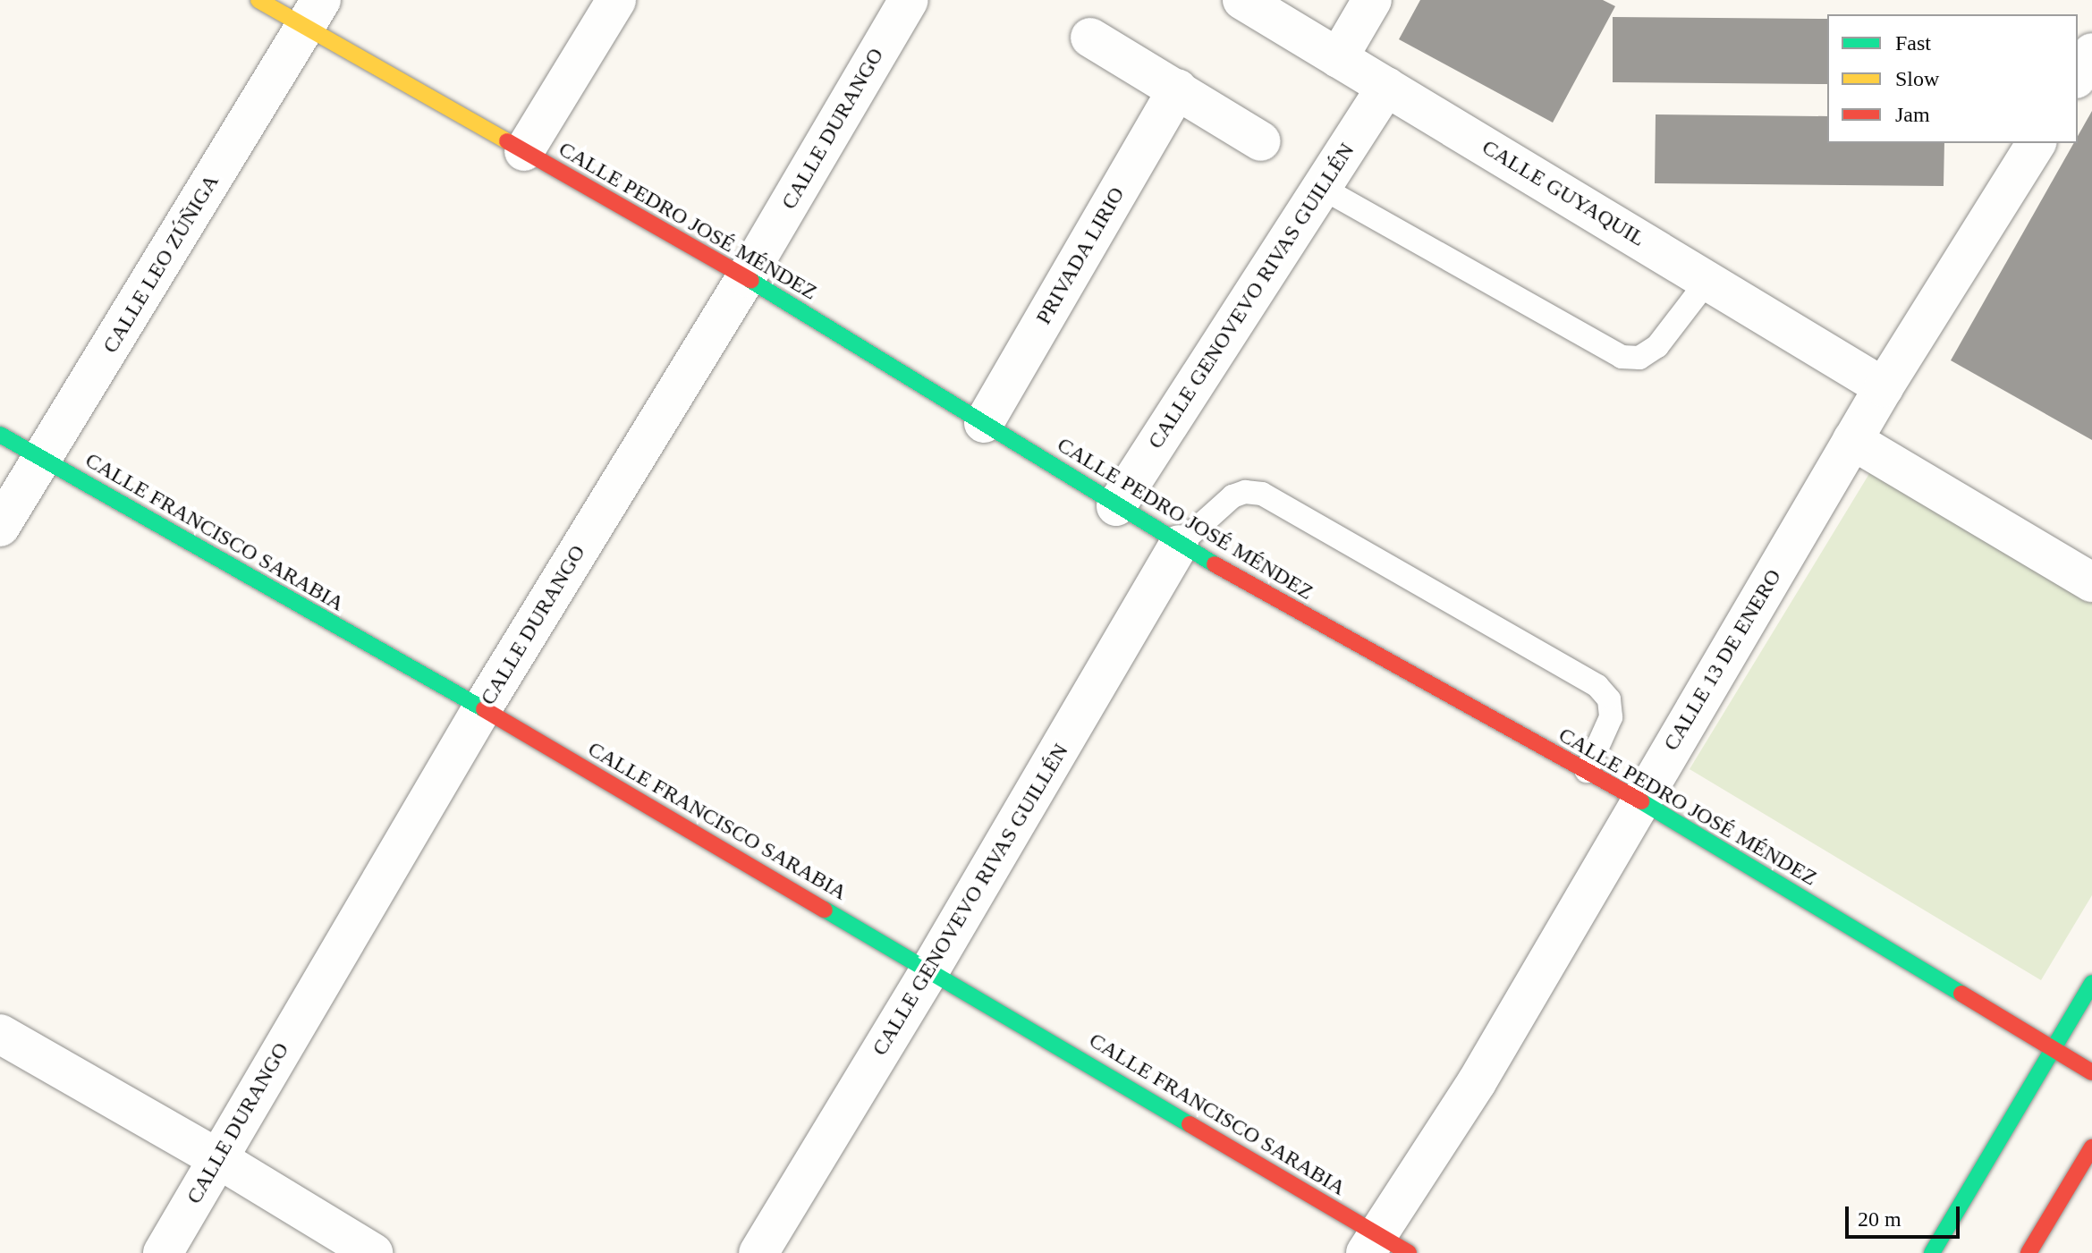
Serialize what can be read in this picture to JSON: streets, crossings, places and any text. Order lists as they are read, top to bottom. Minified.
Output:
{"streets":{"street":["CALLE DURANGO","CALLE GUYAQUIL","CALLE PEDRO JOSÉ MÉNDEZ","PRIVADA LIRIO","CALLE LEO ZÚÑIGA","CALLE GENOVEVO RIVAS GUILLÉN","CALLE FRANCISCO SARABIA","CALLE 13 DE ENERO"]},"crossings":[["CALLE DURANGO","CALLE PEDRO JOSÉ MÉNDEZ"],["CALLE DURANGO","CALLE FRANCISCO SARABIA"],["CALLE GUYAQUIL","CALLE GENOVEVO RIVAS GUILLÉN"],["CALLE GUYAQUIL","CALLE 13 DE ENERO"],["CALLE PEDRO JOSÉ MÉNDEZ","PRIVADA LIRIO"],["CALLE PEDRO JOSÉ MÉNDEZ","CALLE LEO ZÚÑIGA"],["CALLE PEDRO JOSÉ MÉNDEZ","CALLE GENOVEVO RIVAS GUILLÉN"],["CALLE PEDRO JOSÉ MÉNDEZ","CALLE 13 DE ENERO"],["CALLE LEO ZÚÑIGA","CALLE FRANCISCO SARABIA"],["CALLE GENOVEVO RIVAS GUILLÉN","CALLE FRANCISCO SARABIA"],["CALLE FRANCISCO SARABIA","CALLE 13 DE ENERO"]],"legend":["Fast","Slow","Jam"],"scale_bar":"20 m"}
